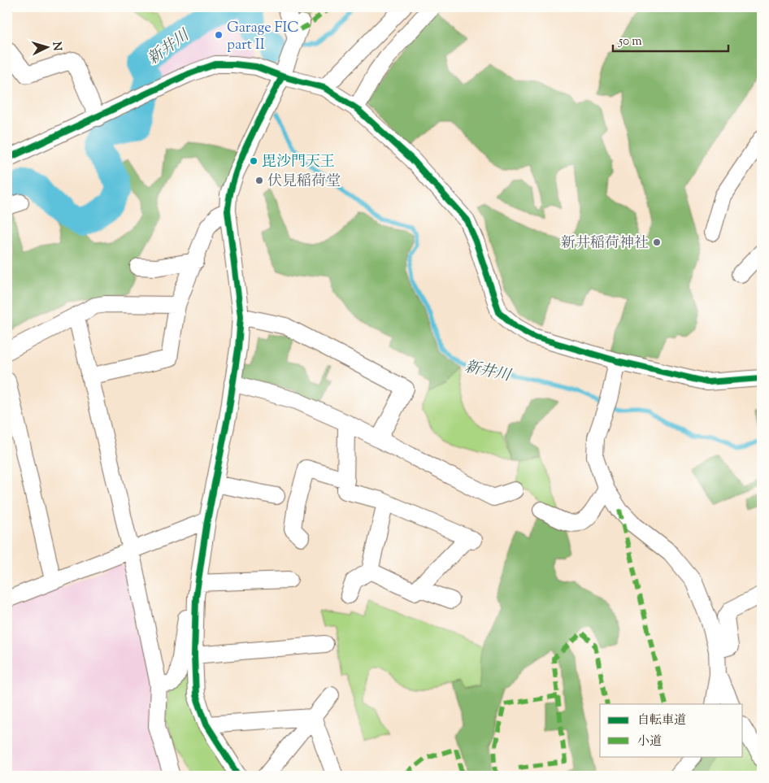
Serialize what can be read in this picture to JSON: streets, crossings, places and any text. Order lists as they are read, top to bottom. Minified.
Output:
{"water":["新井川"],"places":["Garage FIC part II","毘沙門天王","伏見稲荷堂","新井稲荷神社"],"legend":["自転車道","小道"],"scale_bar":"50 m","north":"right"}
